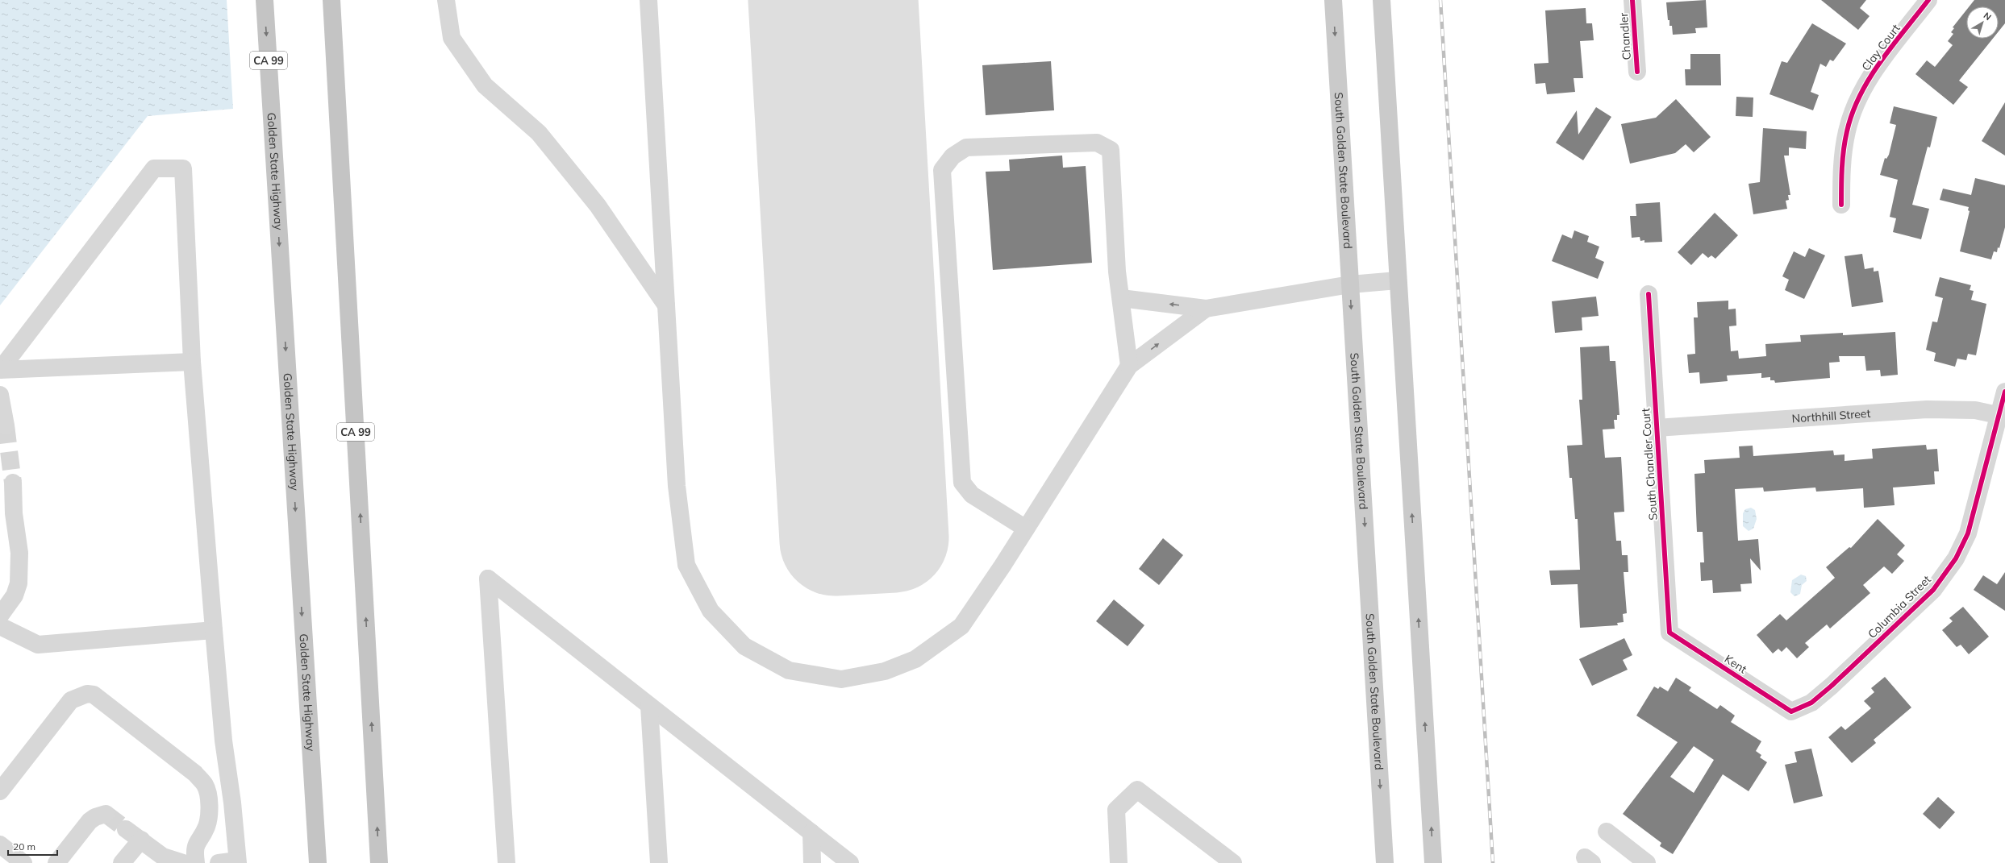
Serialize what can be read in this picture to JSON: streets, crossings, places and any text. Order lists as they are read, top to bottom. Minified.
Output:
{"streets":{"highway":["CA 99","Golden State Highway"],"main road":["South Golden State Boulevard"],"street":["Chandler","Clay Court","Northhill Street","South Chandler Court","Columbia Street","Kent"]},"crossings":[["Northhill Street","South Chandler Court"],["Northhill Street","Columbia Street"],["South Chandler Court","Kent"],["Columbia Street","Kent"]],"scale_bar":"20 m","north":"top right"}
